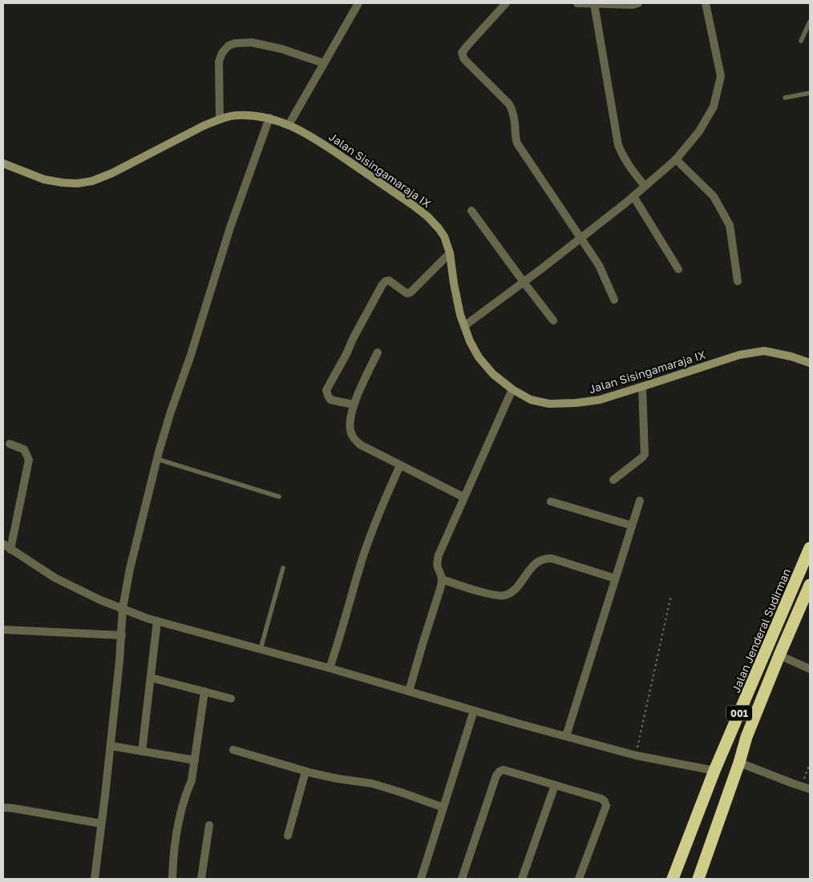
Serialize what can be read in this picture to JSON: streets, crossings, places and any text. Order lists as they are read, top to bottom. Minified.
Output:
{"streets":{"highway":["Jalan Jenderal Sudirman","001"],"street":["Jalan Sisingamaraja IX"]}}
